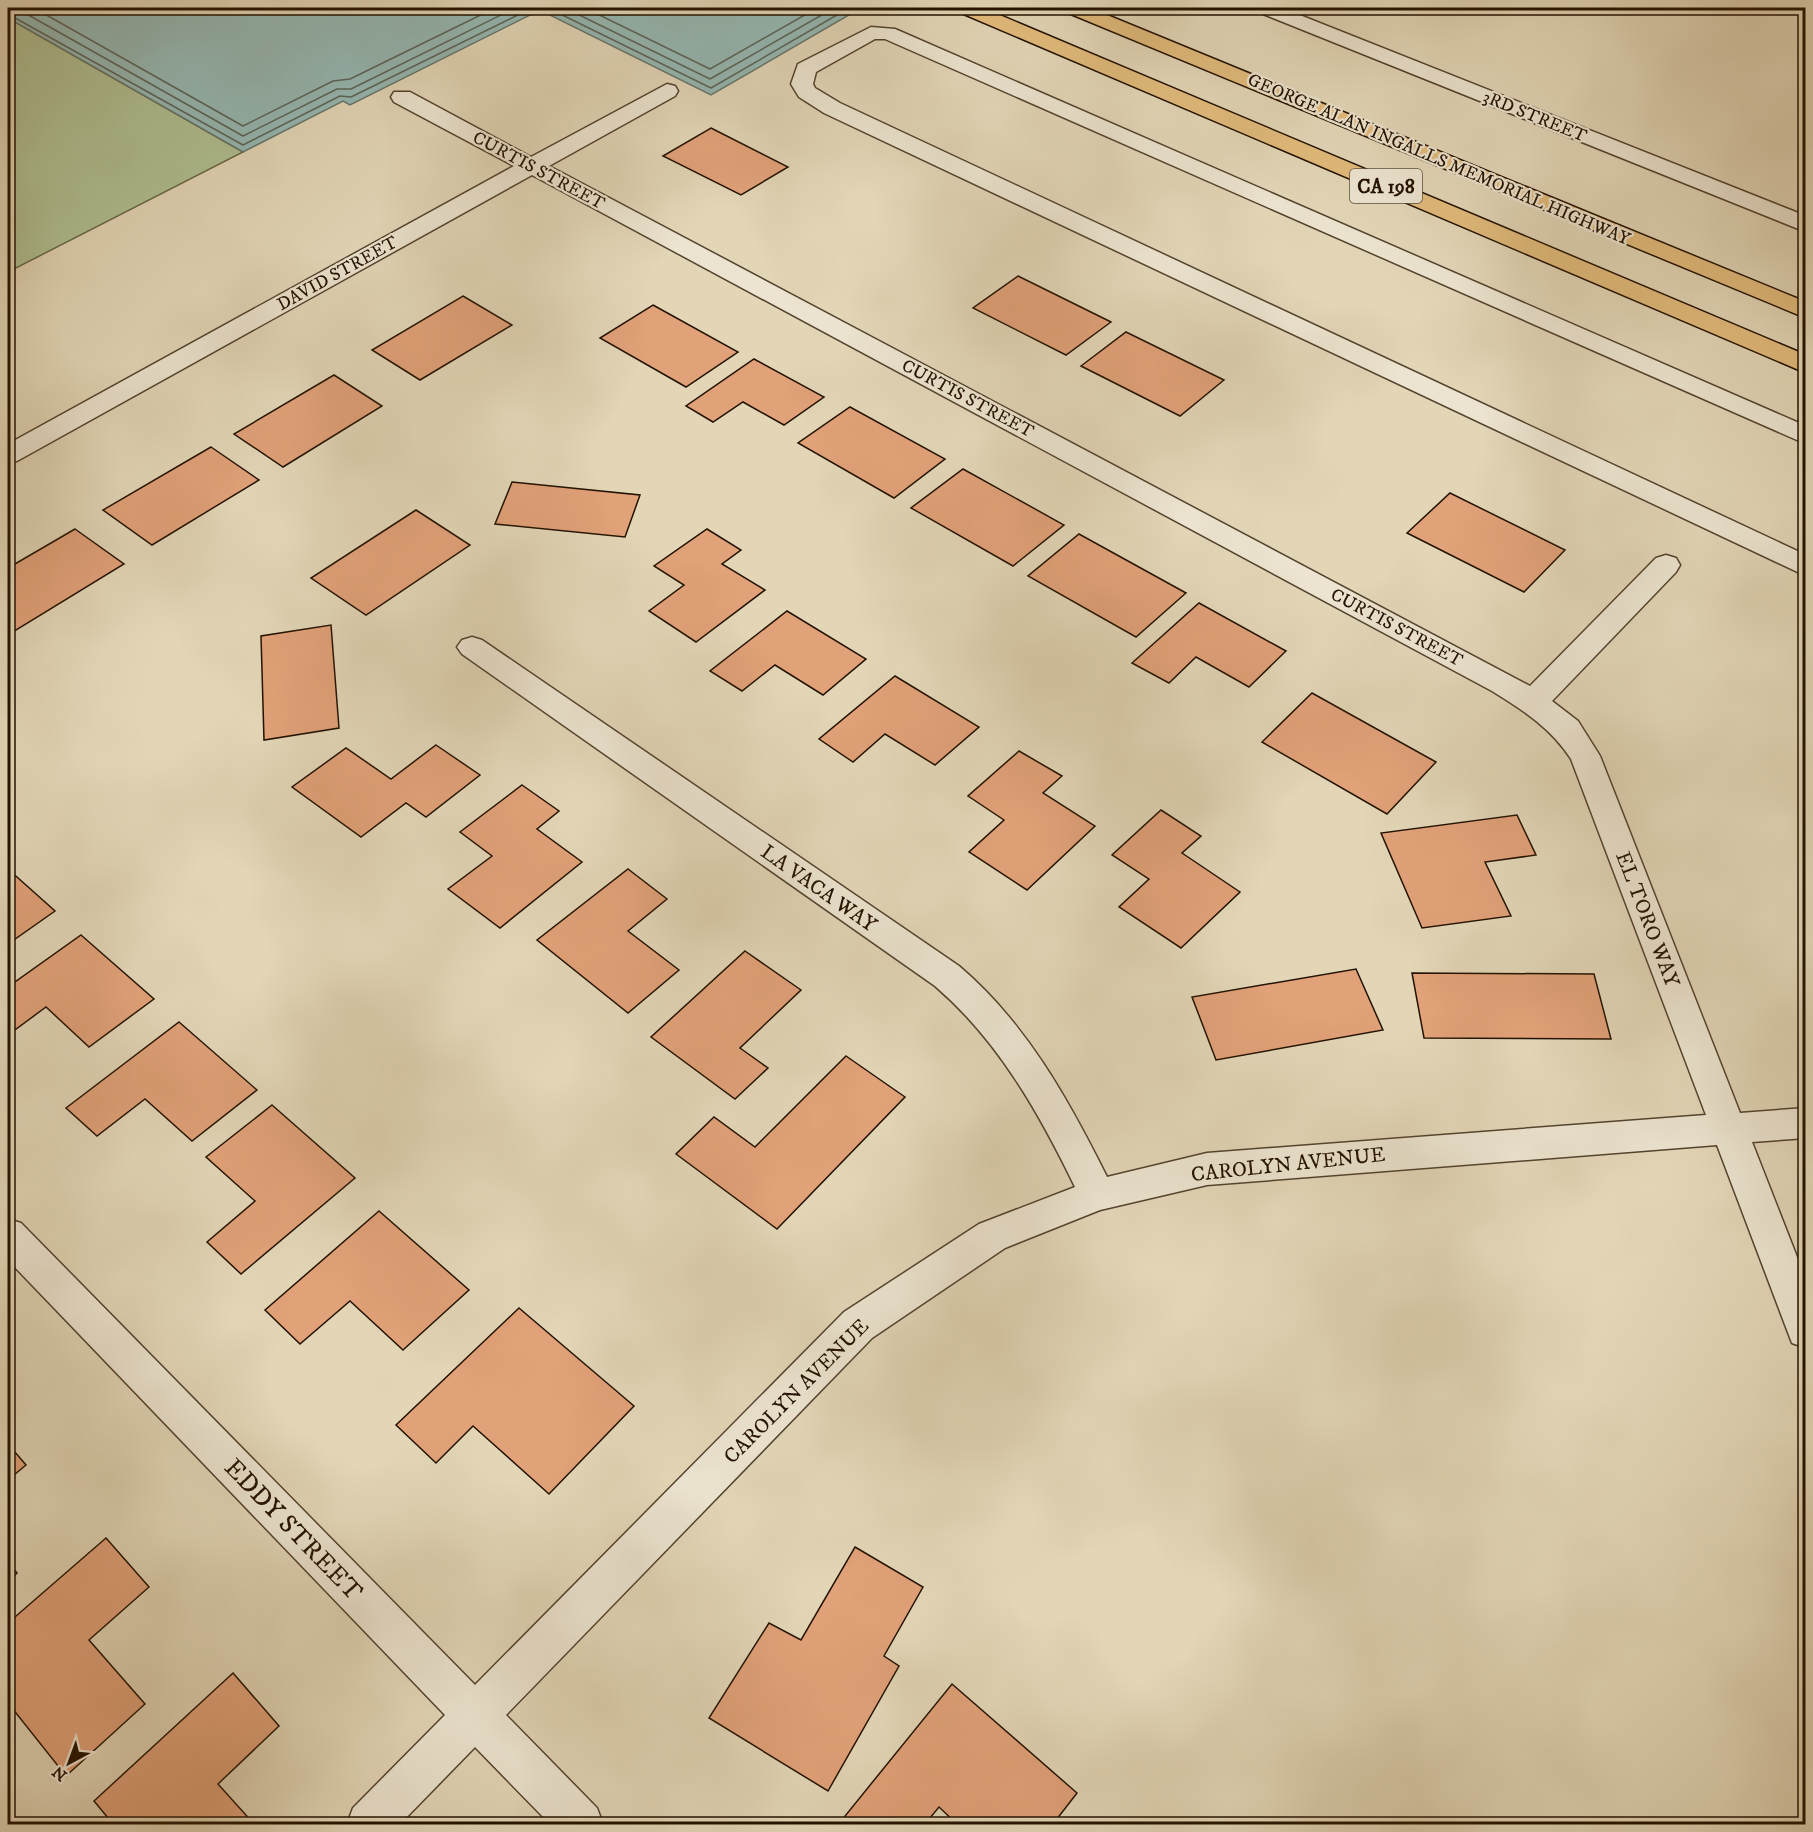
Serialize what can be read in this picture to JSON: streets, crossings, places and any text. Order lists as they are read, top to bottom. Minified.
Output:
{"streets":{"highway":["GEORGE ALAN INGALLS MEMORIAL HIGHWAY","CA 198"],"street":["3RD STREET","CURTIS STREET","DAVID STREET","LA VACA WAY","EL TORO WAY","CAROLYN AVENUE","EDDY STREET"]},"crossings":[["CURTIS STREET","DAVID STREET"],["CURTIS STREET","EL TORO WAY"],["LA VACA WAY","CAROLYN AVENUE"],["EL TORO WAY","CAROLYN AVENUE"],["CAROLYN AVENUE","EDDY STREET"]],"north":"bottom left"}
